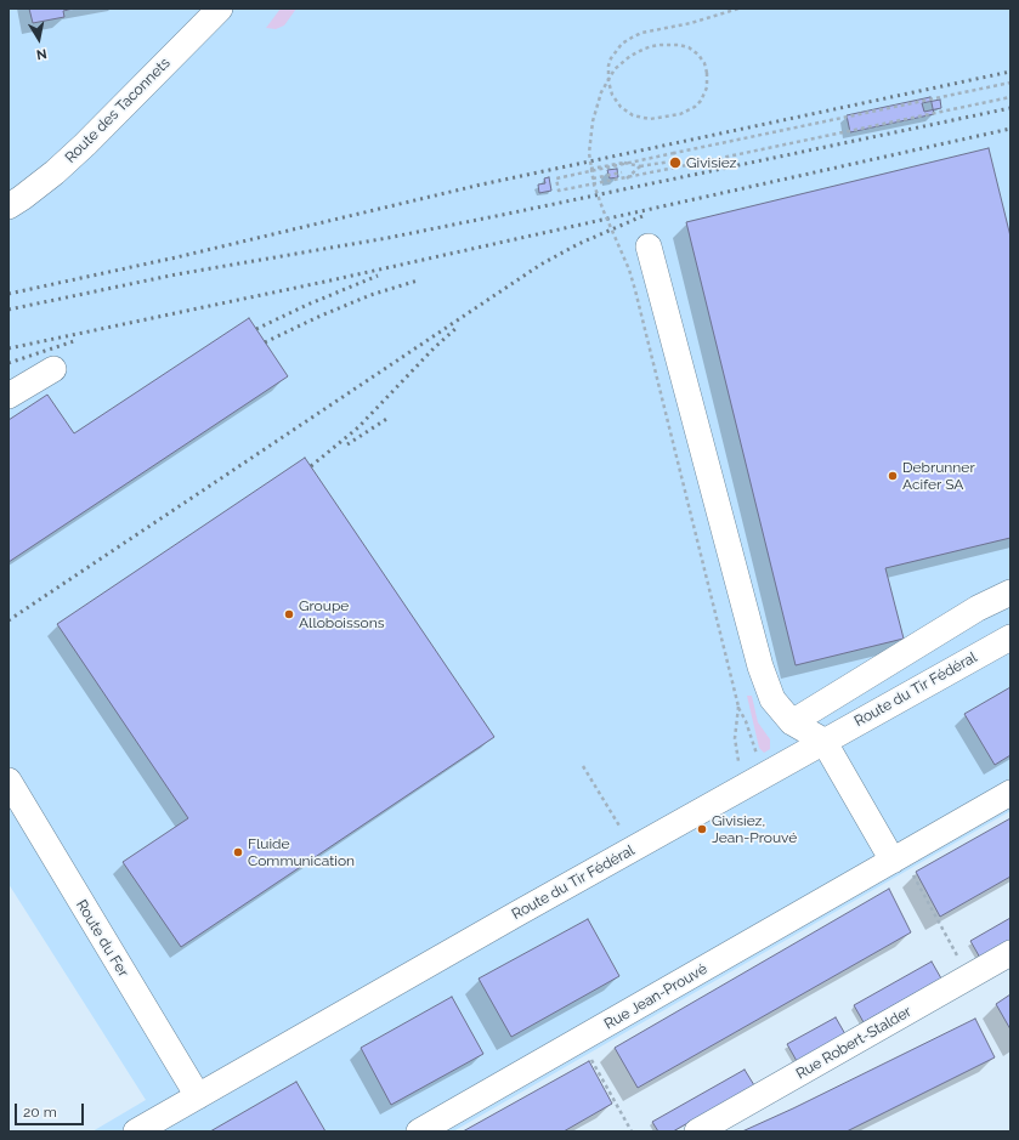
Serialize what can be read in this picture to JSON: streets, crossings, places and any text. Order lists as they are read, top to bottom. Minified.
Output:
{"streets":{"street":["Route des Taconnets","Route du Tir Fédéral","Route du Fer","Rue Jean-Prouvé","Rue Robert-Stalder"]},"crossings":[["Route du Tir Fédéral","Route du Fer"]],"places":["Givisiez","Debrunner Acifer SA","Groupe Alloboissons","Givisiez, Jean-Prouvé","Fluide Communication"],"scale_bar":"20 m","north":"bottom"}
